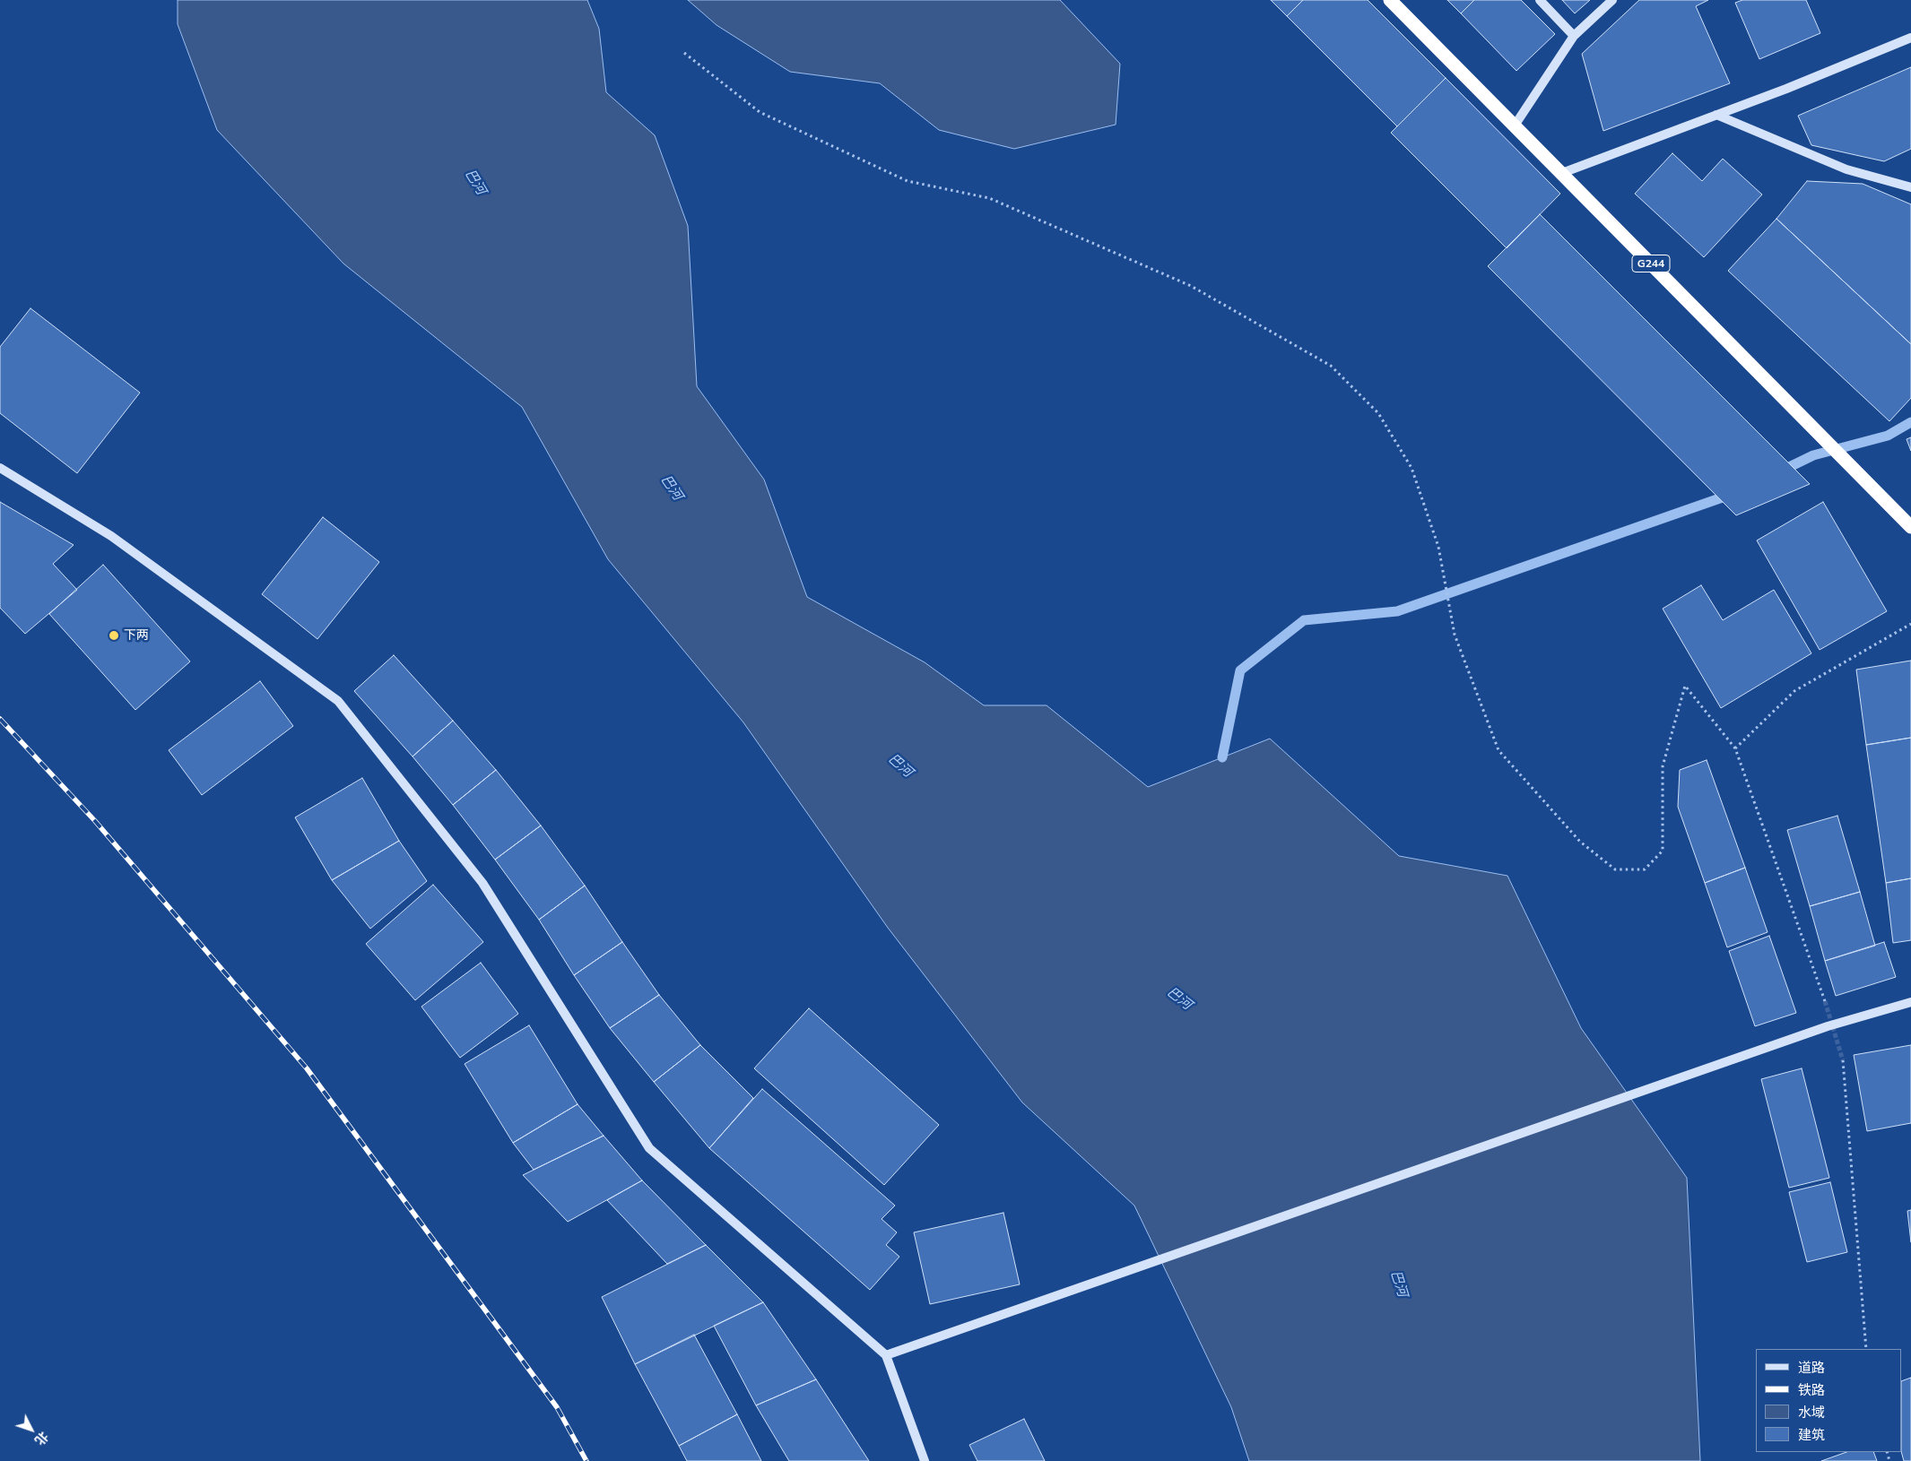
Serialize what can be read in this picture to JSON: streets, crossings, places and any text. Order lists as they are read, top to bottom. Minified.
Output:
{"streets":{"highway":["G244"]},"water":["巴河"],"places":["下两"],"legend":["道路","铁路","水域","建筑"],"north":"bottom right"}
